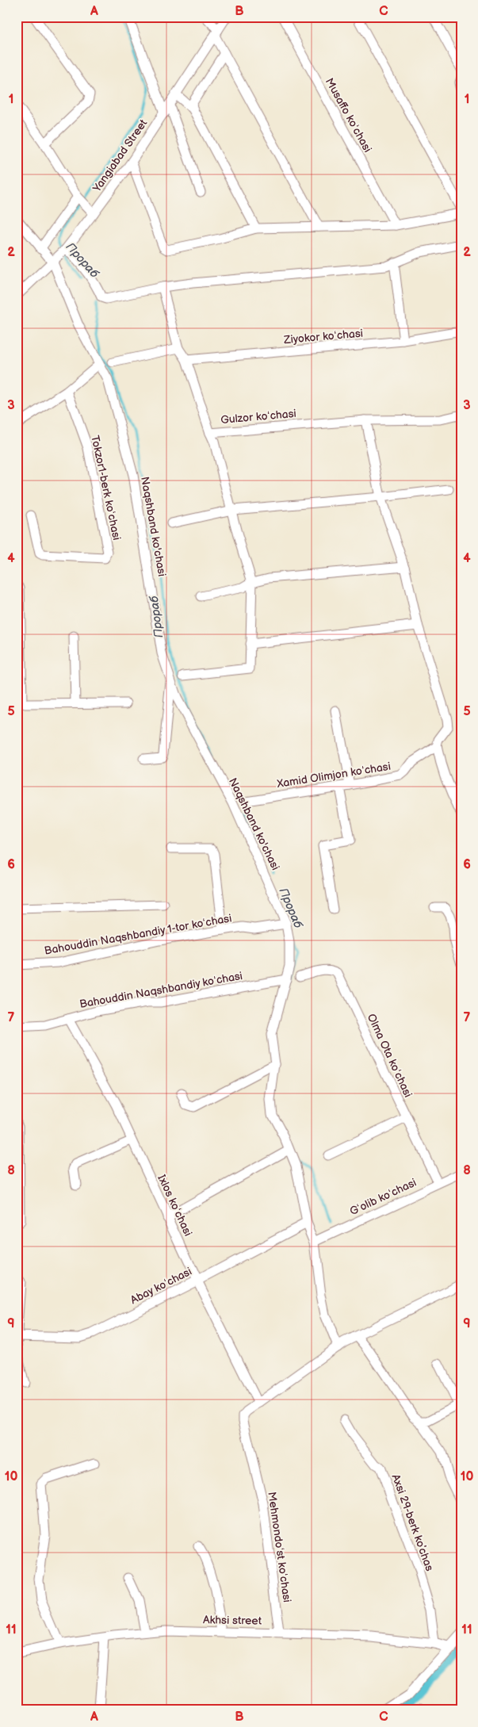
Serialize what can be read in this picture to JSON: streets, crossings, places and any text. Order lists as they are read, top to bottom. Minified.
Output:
{"streets":{"street":["Musaffo koʻchasi","Yangiabad Street","Ziyokor koʻchasi","Gulzor koʻchasi","Tokzor1-berk koʻchasi","Naqshband ko'chasi","Xamid Olimjon koʻchasi","Bahouddin Naqshbandiy 1-tor koʻchasi","Bahouddin Naqshbandiy koʻchasi","Olma Ota koʻchasi","Gʻolib koʻchasi","Ixlos koʻchasi","Abay koʻchasi","Аxsi 29-berk koʼchas","Mehmondoʻst koʻchasi","Akhsi street"]},"crossings":[["Yangiabad Street","Naqshband ko'chasi"],["Naqshband ko'chasi","Bahouddin Naqshbandiy 1-tor koʻchasi"],["Naqshband ko'chasi","Bahouddin Naqshbandiy koʻchasi"],["Naqshband ko'chasi","Gʻolib koʻchasi"],["Naqshband ko'chasi","Abay koʻchasi"],["Naqshband ko'chasi","Mehmondoʻst koʻchasi"],["Bahouddin Naqshbandiy koʻchasi","Ixlos koʻchasi"],["Olma Ota koʻchasi","Gʻolib koʻchasi"],["Ixlos koʻchasi","Abay koʻchasi"],["Ixlos koʻchasi","Mehmondoʻst koʻchasi"],["Аxsi 29-berk koʼchas","Akhsi street"],["Mehmondoʻst koʻchasi","Akhsi street"]],"water":["Прораб"],"grid":{"columns":["A","B","C"],"rows":["1","2","3","4","5","6","7","8","9","10","11"]}}
